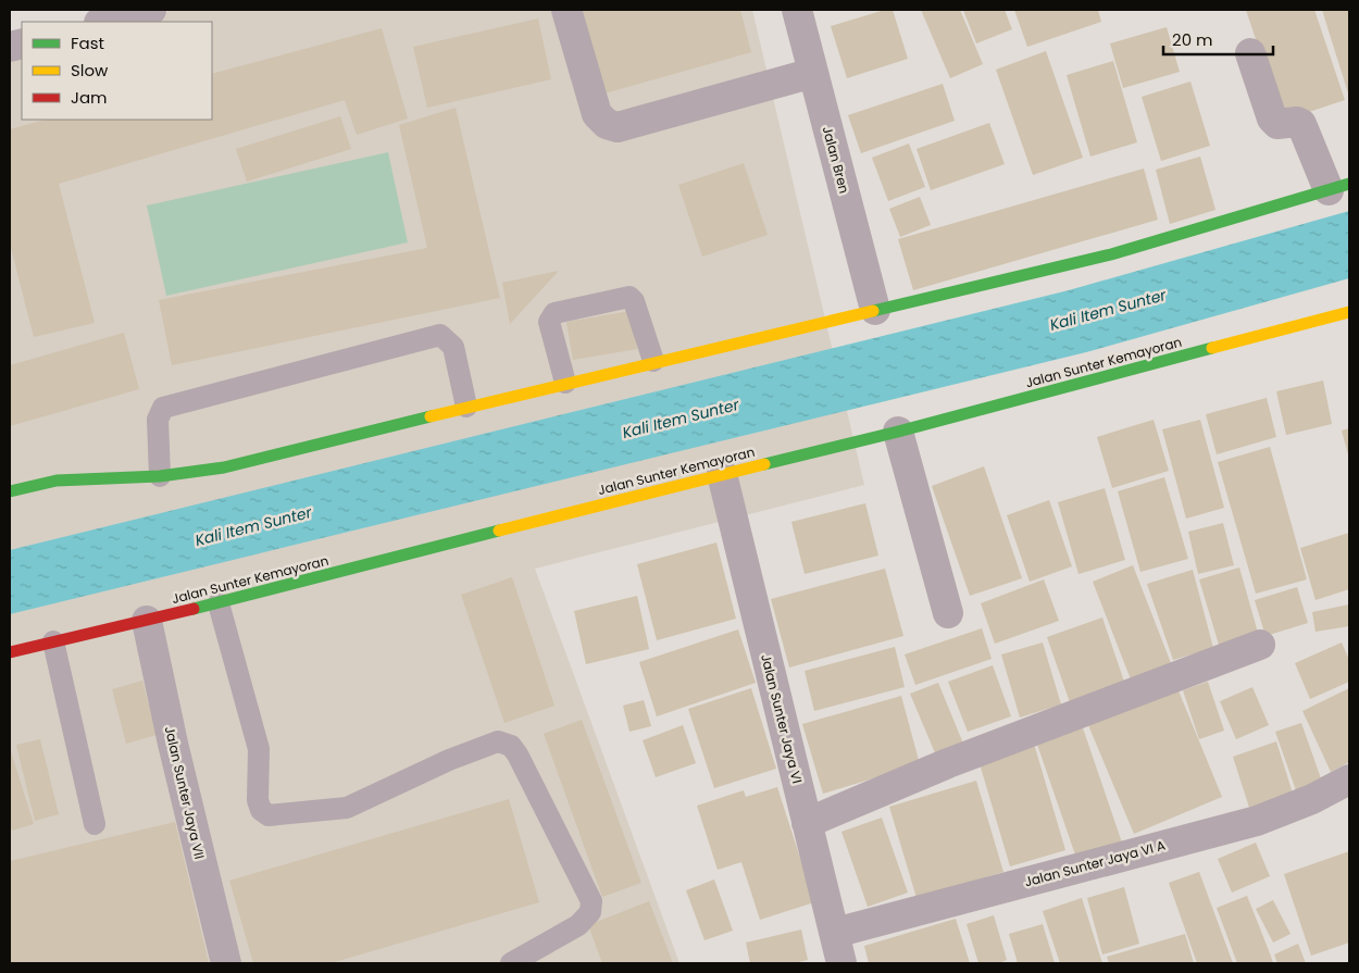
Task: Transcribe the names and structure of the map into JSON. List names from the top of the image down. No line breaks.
{"streets":{"main road":["Jalan Sunter Kemayoran"],"street":["Jalan Bren","Jalan Sunter Jaya VI","Jalan Sunter Jaya VII","Jalan Sunter Jaya VI A"]},"crossings":[["Jalan Sunter Kemayoran","Jalan Sunter Jaya VI"],["Jalan Sunter Kemayoran","Jalan Sunter Jaya VII"],["Jalan Sunter Jaya VI","Jalan Sunter Jaya VI A"]],"water":["Kali Item Sunter"],"legend":["Fast","Slow","Jam"],"scale_bar":"20 m"}
